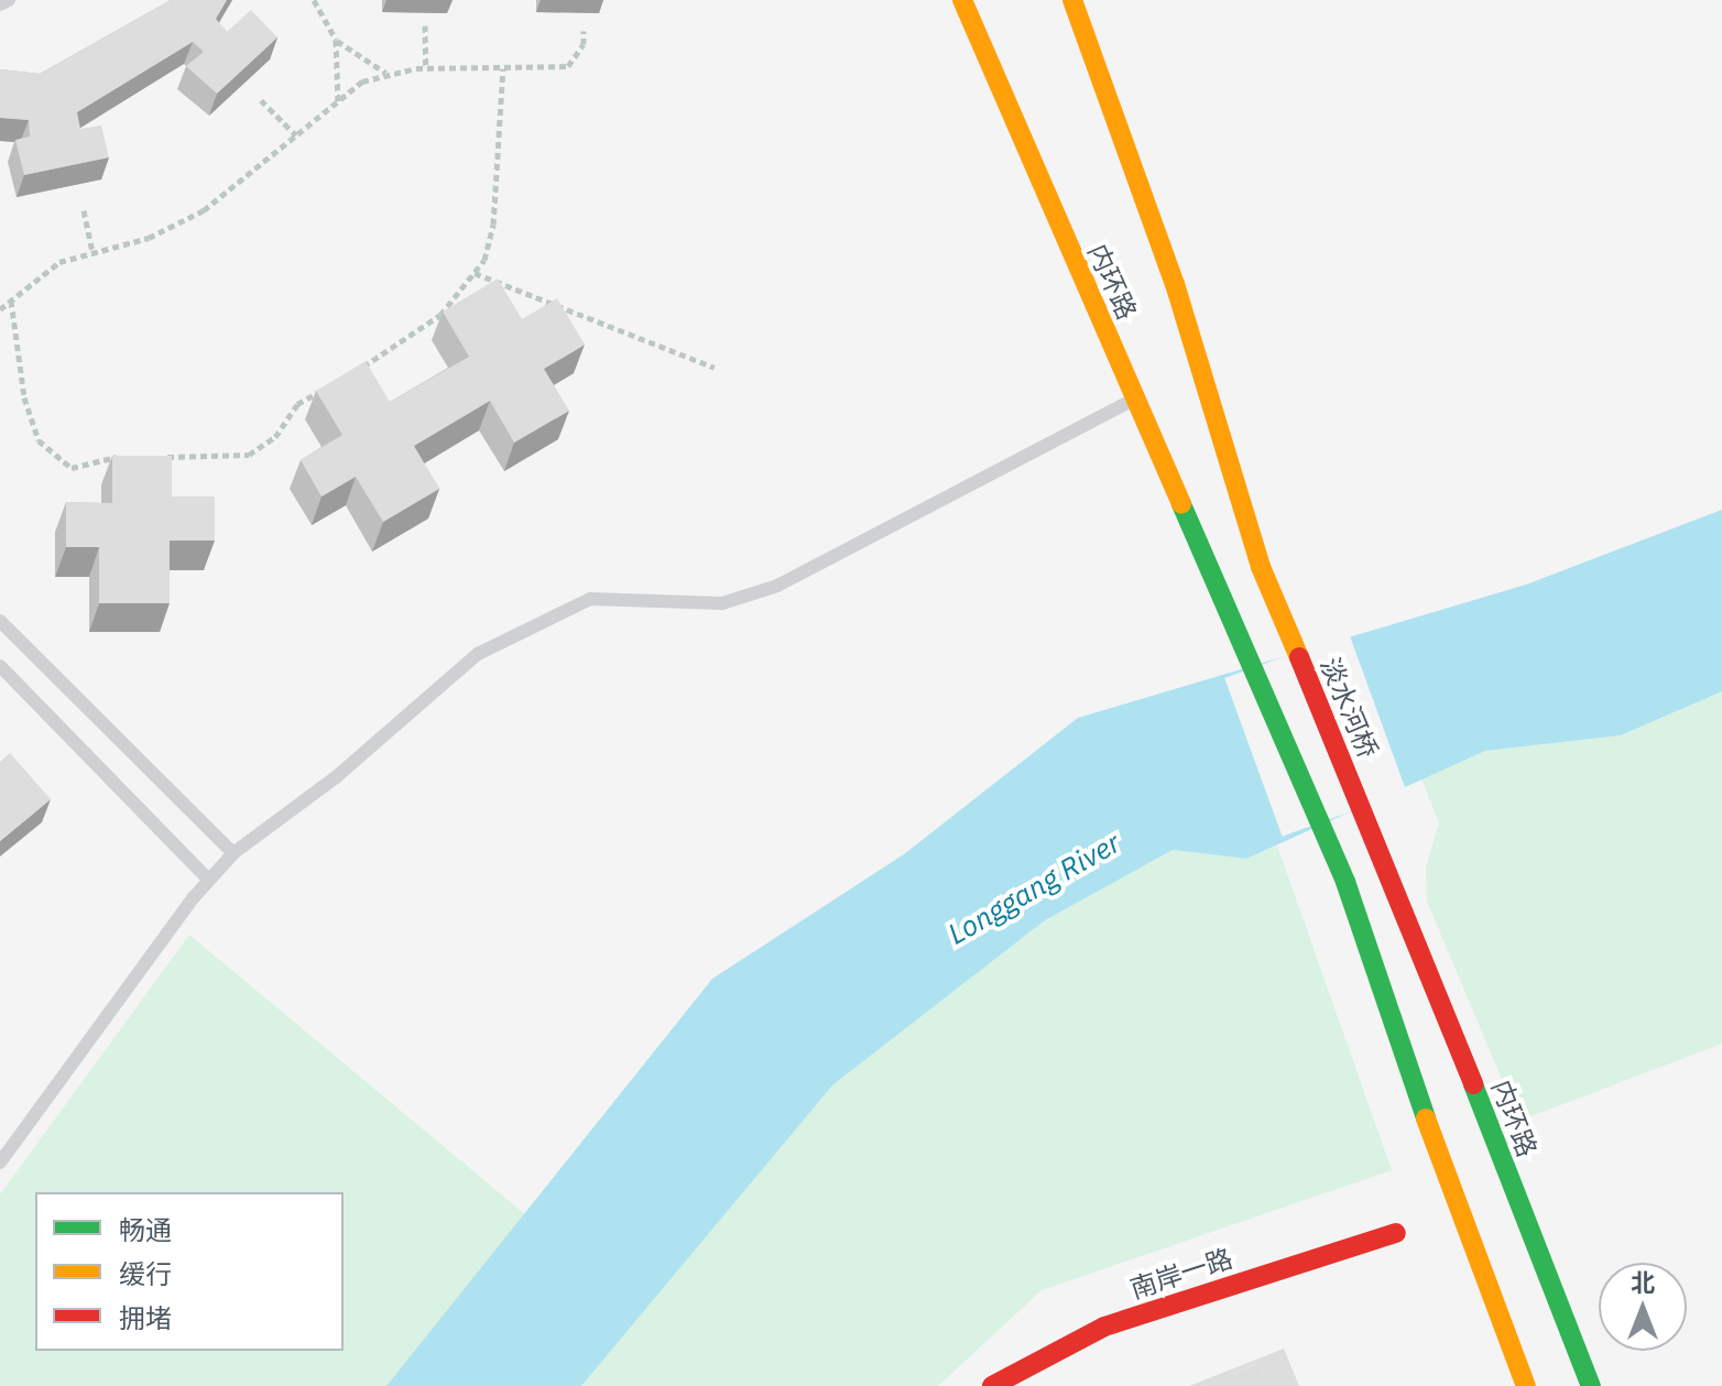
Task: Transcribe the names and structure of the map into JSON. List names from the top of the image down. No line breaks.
{"streets":{"main road":["内环路","淡水河桥","南岸一路"]},"crossings":[["内环路","淡水河桥"]],"water":["Longgang River"],"legend":["畅通","缓行","拥堵"],"north":"top"}
